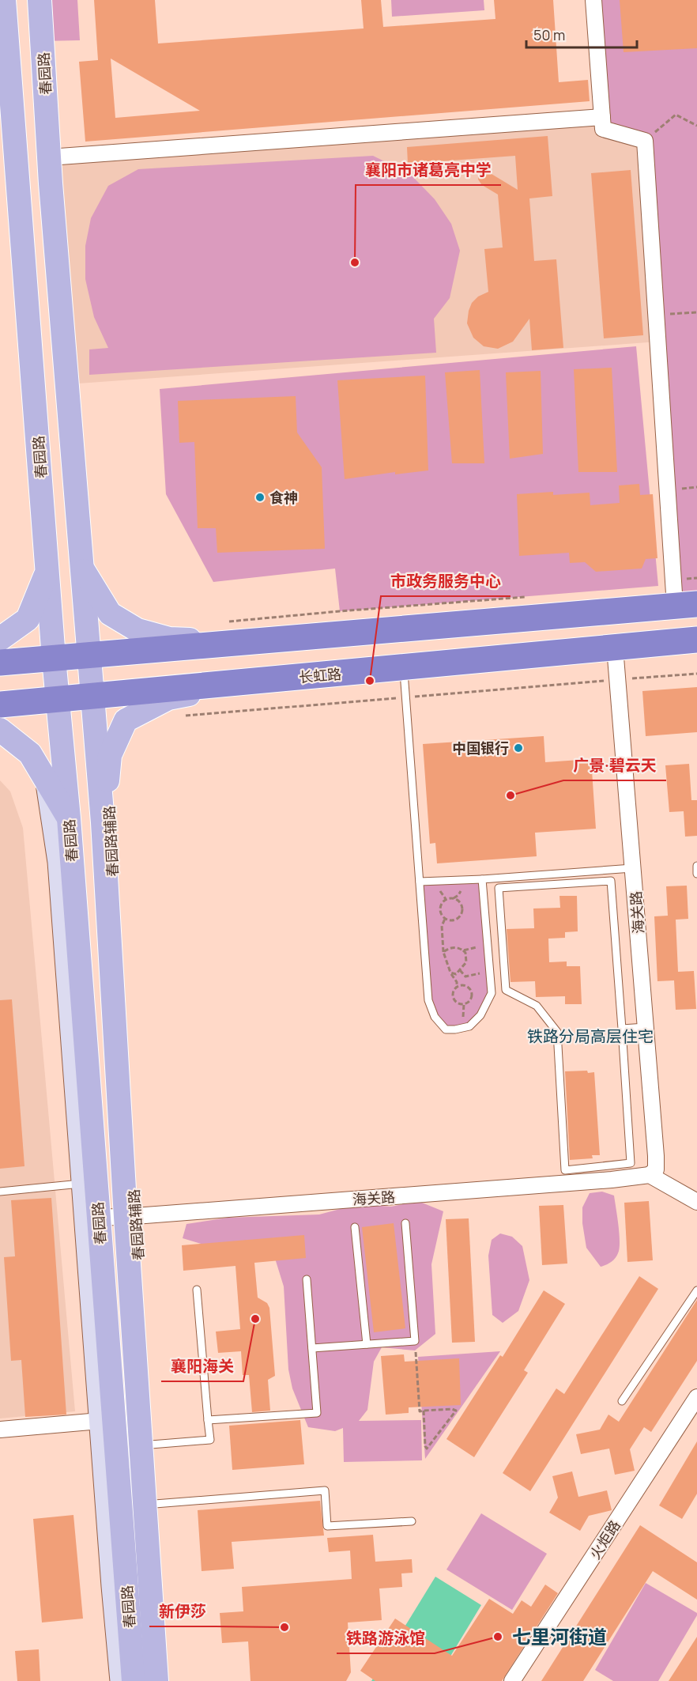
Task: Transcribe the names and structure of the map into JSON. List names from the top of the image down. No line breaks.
{"streets":{"highway":["长虹路"],"main road":["春园路"],"street":["春园路辅路","海关路","火炬路"]},"crossings":[["春园路","长虹路"],["春园路","春园路辅路"],["春园路","海关路"],["长虹路","海关路"],["春园路辅路","海关路"]],"districts":["铁路分局高层住宅","七里河街道"],"places":["襄阳市诸葛亮中学","食神","市政务服务中心","中国银行","广景·碧云天","襄阳海关","新伊莎","铁路游泳馆"],"scale_bar":"50 m"}
